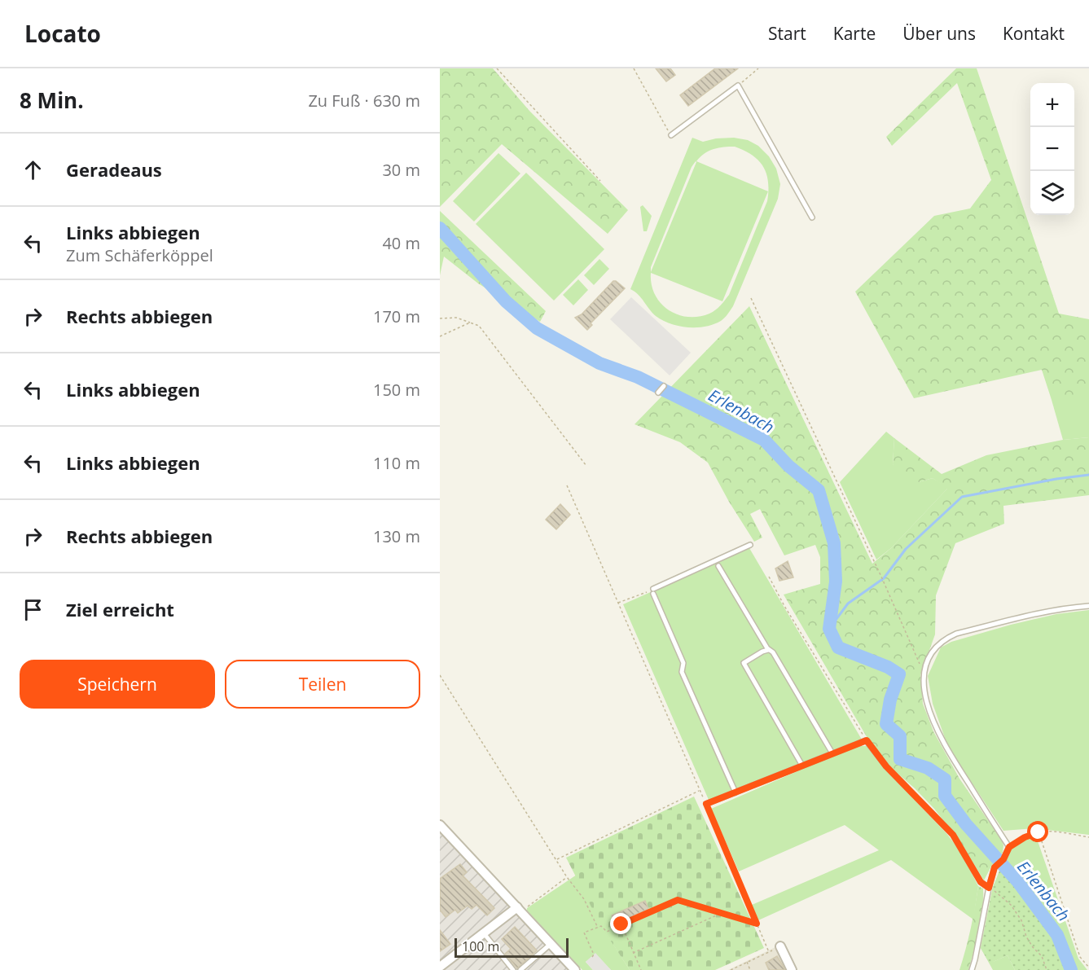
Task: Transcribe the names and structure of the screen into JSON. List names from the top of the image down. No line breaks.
{"water":["Erlenbach"],"scale_bar":"100 m","page":{"header":"Locato","nav":["Start","Karte","Über uns","Kontakt"],"heading":["8 Min.","Zu Fuß · 630 m"],"map_buttons":["+","−"],"list":[["Geradeaus","30 m"],["Links abbiegen","Zum Schäferköppel","40 m"],["Rechts abbiegen","170 m"],["Links abbiegen","150 m"],["Links abbiegen","110 m"],["Rechts abbiegen","130 m"],"Ziel erreicht"],"buttons":["Speichern","Teilen"],"scale":"100 m"}}
